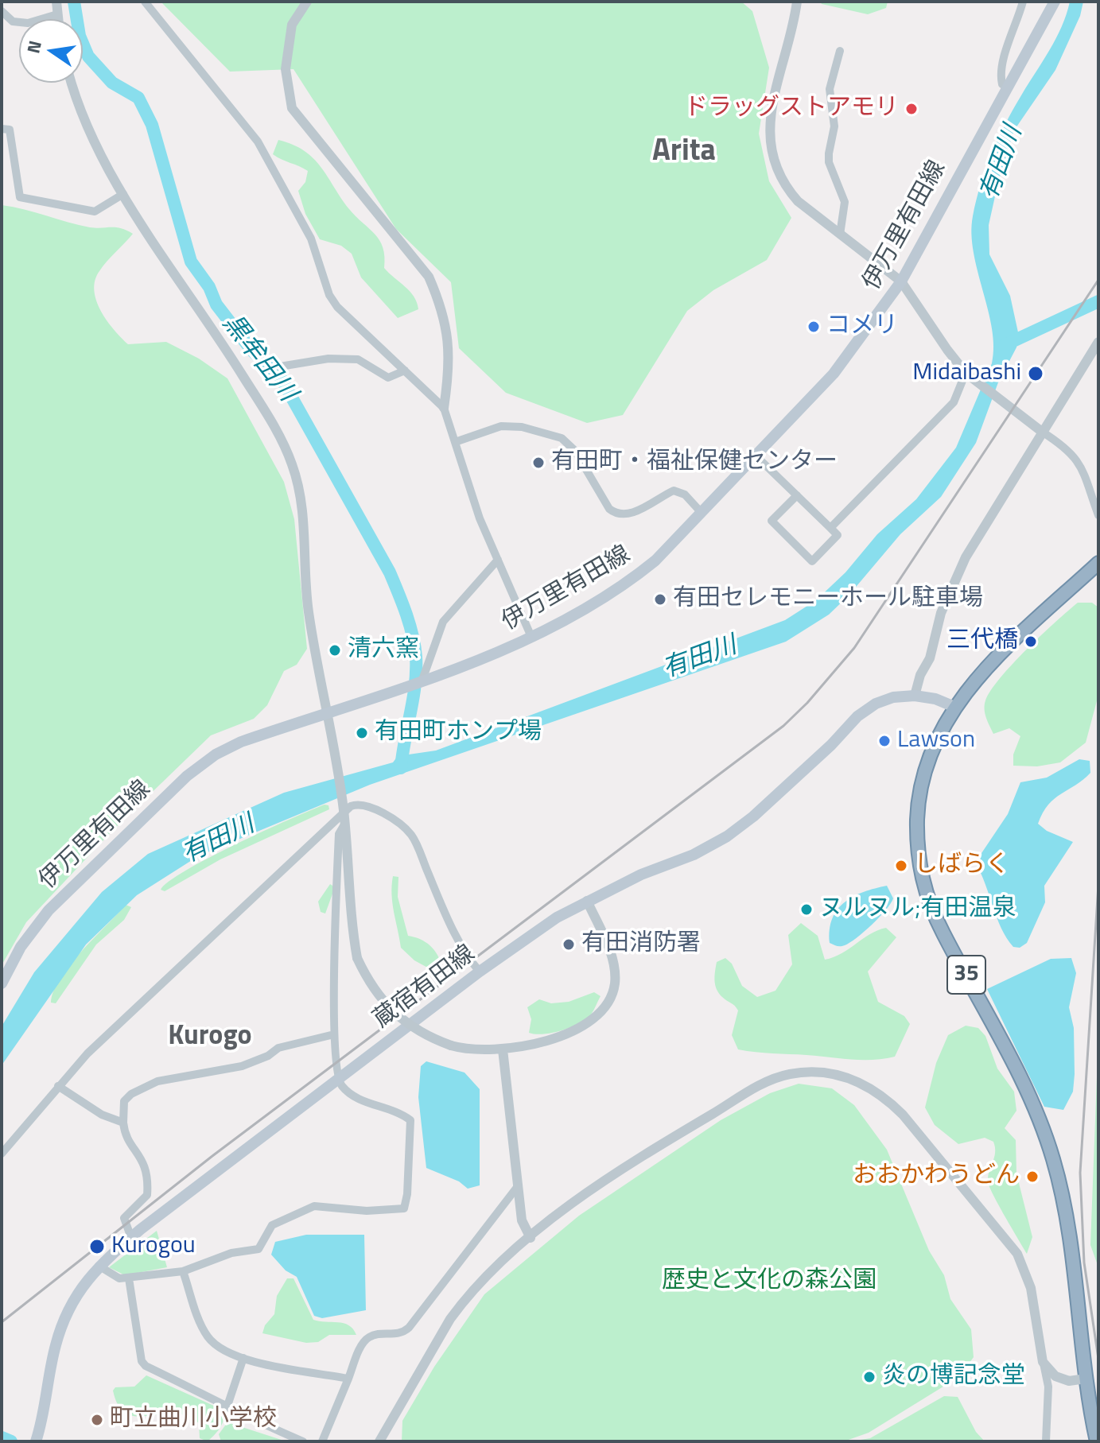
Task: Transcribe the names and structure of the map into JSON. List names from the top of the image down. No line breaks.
{"streets":{"highway":["35"],"main road":["伊万里有田線","蔵宿有田線"]},"crossings":[["35","蔵宿有田線"]],"districts":["Arita","Kurogo"],"water":["有田川","黒牟田川"],"parks":["歴史と文化の森公園"],"places":["ドラッグストアモリ","コメリ","Midaibashi","有田町・福祉保健センター","有田セレモニーホール駐車場","三代橋","清六窯","有田町ホンプ場","Lawson","しばらく","ヌルヌル;有田温泉","有田消防署","おおかわうどん","Kurogou","炎の博記念堂","町立曲川小学校"],"north":"left"}
